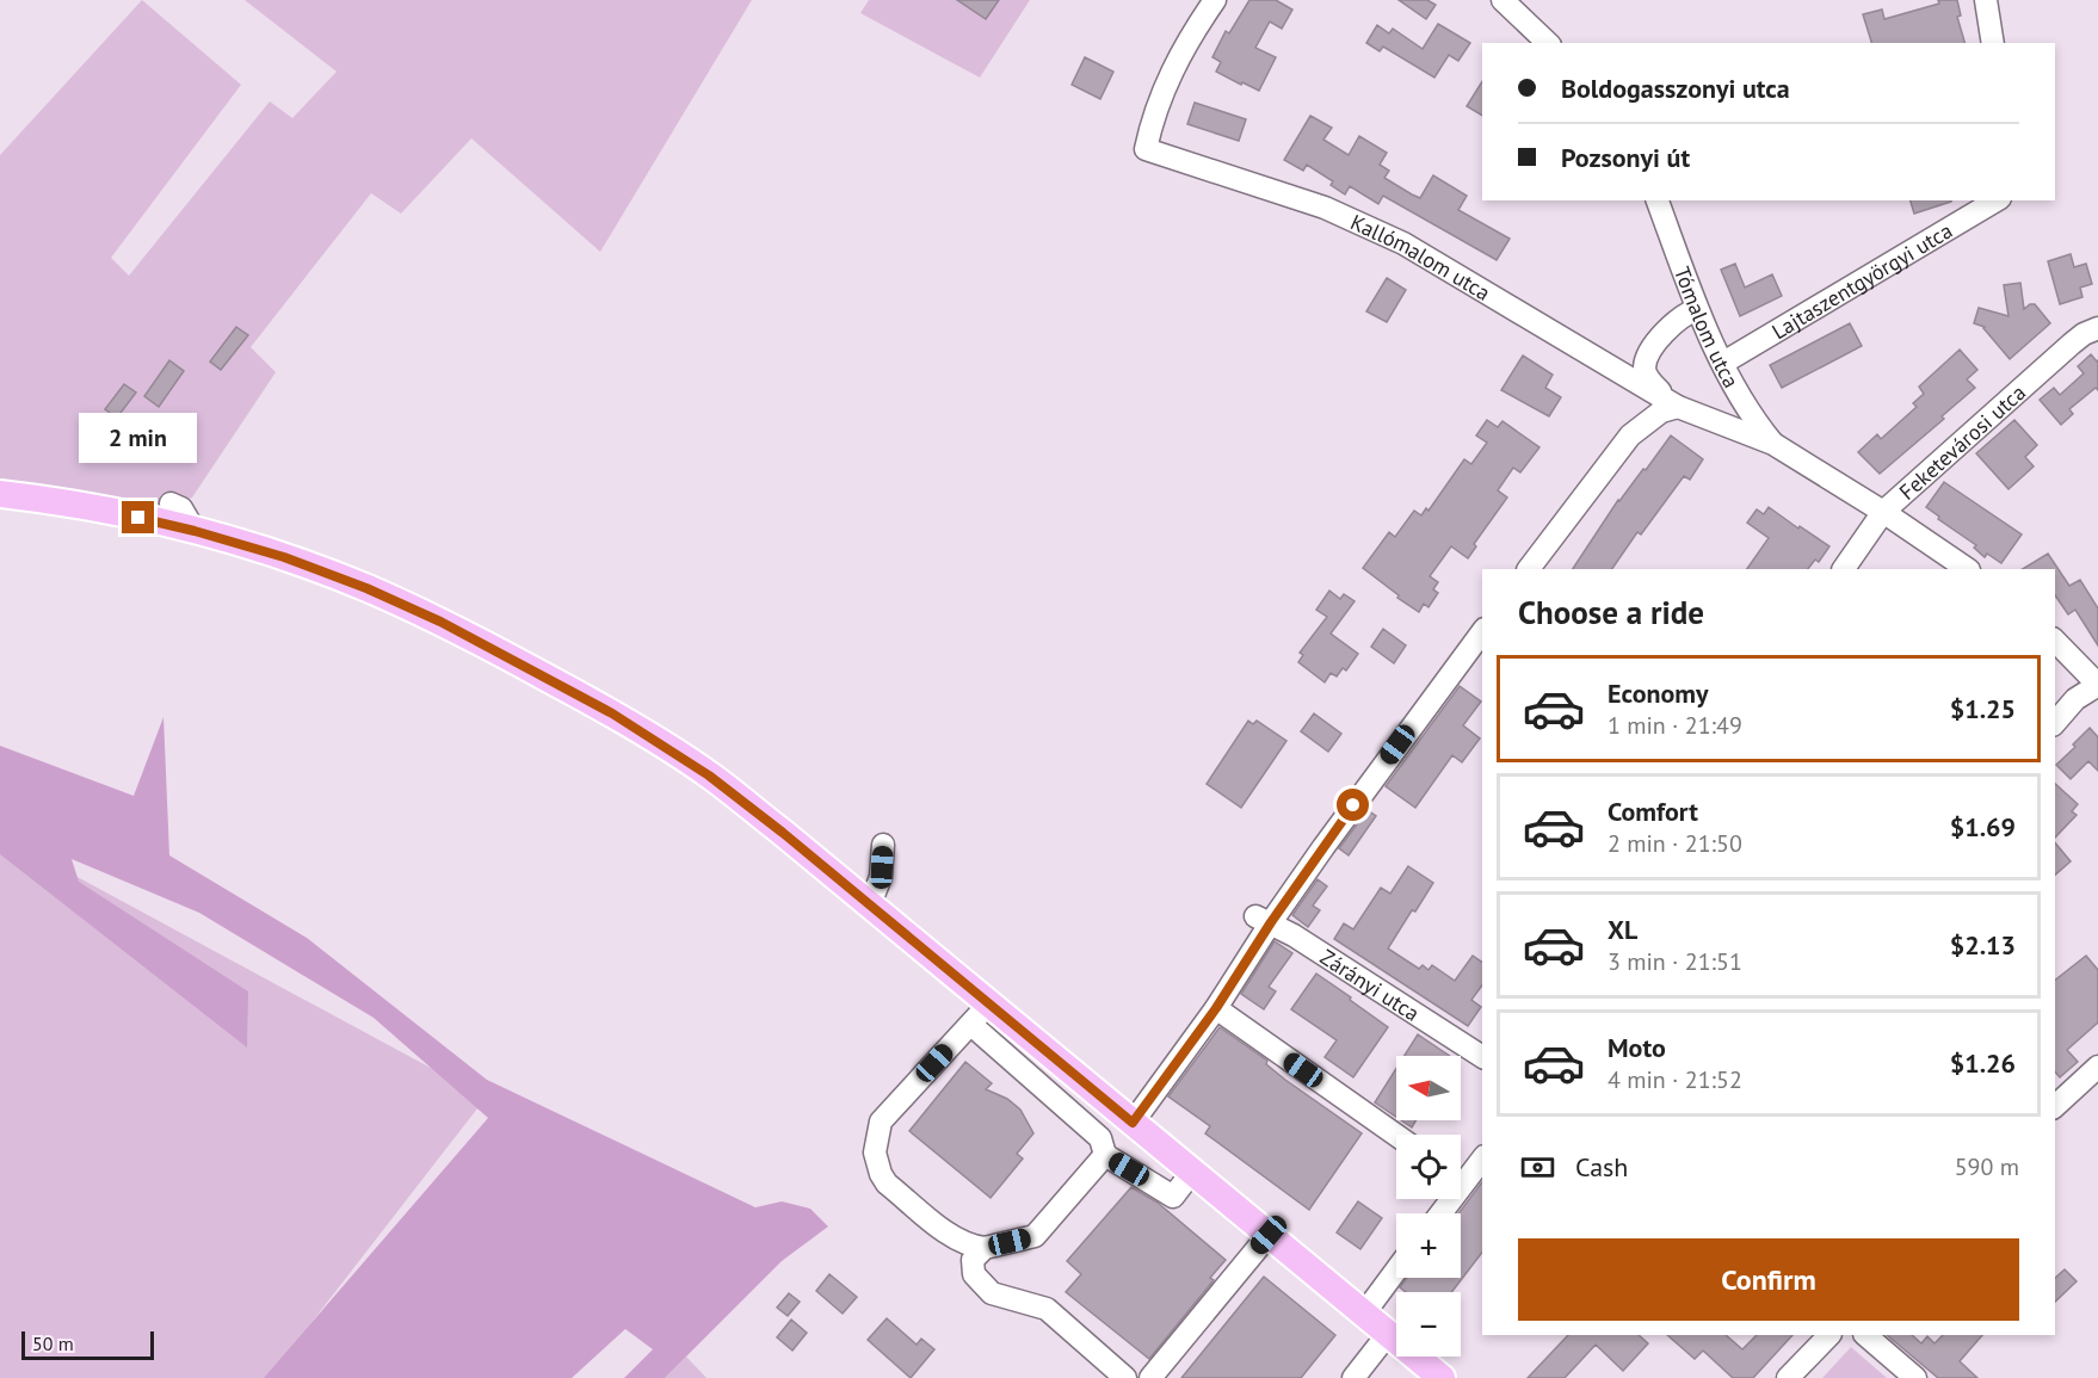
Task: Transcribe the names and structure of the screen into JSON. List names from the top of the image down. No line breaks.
{"streets":{"street":["Kallómalom utca","Lajtaszentgyörgyi utca","Tómalom utca","Feketevárosi utca","Zárányi utca"]},"crossings":[["Kallómalom utca","Tómalom utca"],["Lajtaszentgyörgyi utca","Tómalom utca"],["Tómalom utca","Feketevárosi utca"]],"scale_bar":"50 m","north":"left","page":{"banner":["Boldogasszonyi utca","Pozsonyi út"],"bubble":"2 min","heading":"Choose a ride","list":[{"name":"Economy","note":"1 min · 21:49","value":"$1.25"},{"name":"Comfort","note":"2 min · 21:50","value":"$1.69"},{"name":"XL","note":"3 min · 21:51","value":"$2.13"},{"name":"Moto","note":"4 min · 21:52","value":"$1.26"}],"map_buttons":["+","−"],"pay":["Cash","590 m"],"buttons":"Confirm","scale":"50 m"}}
